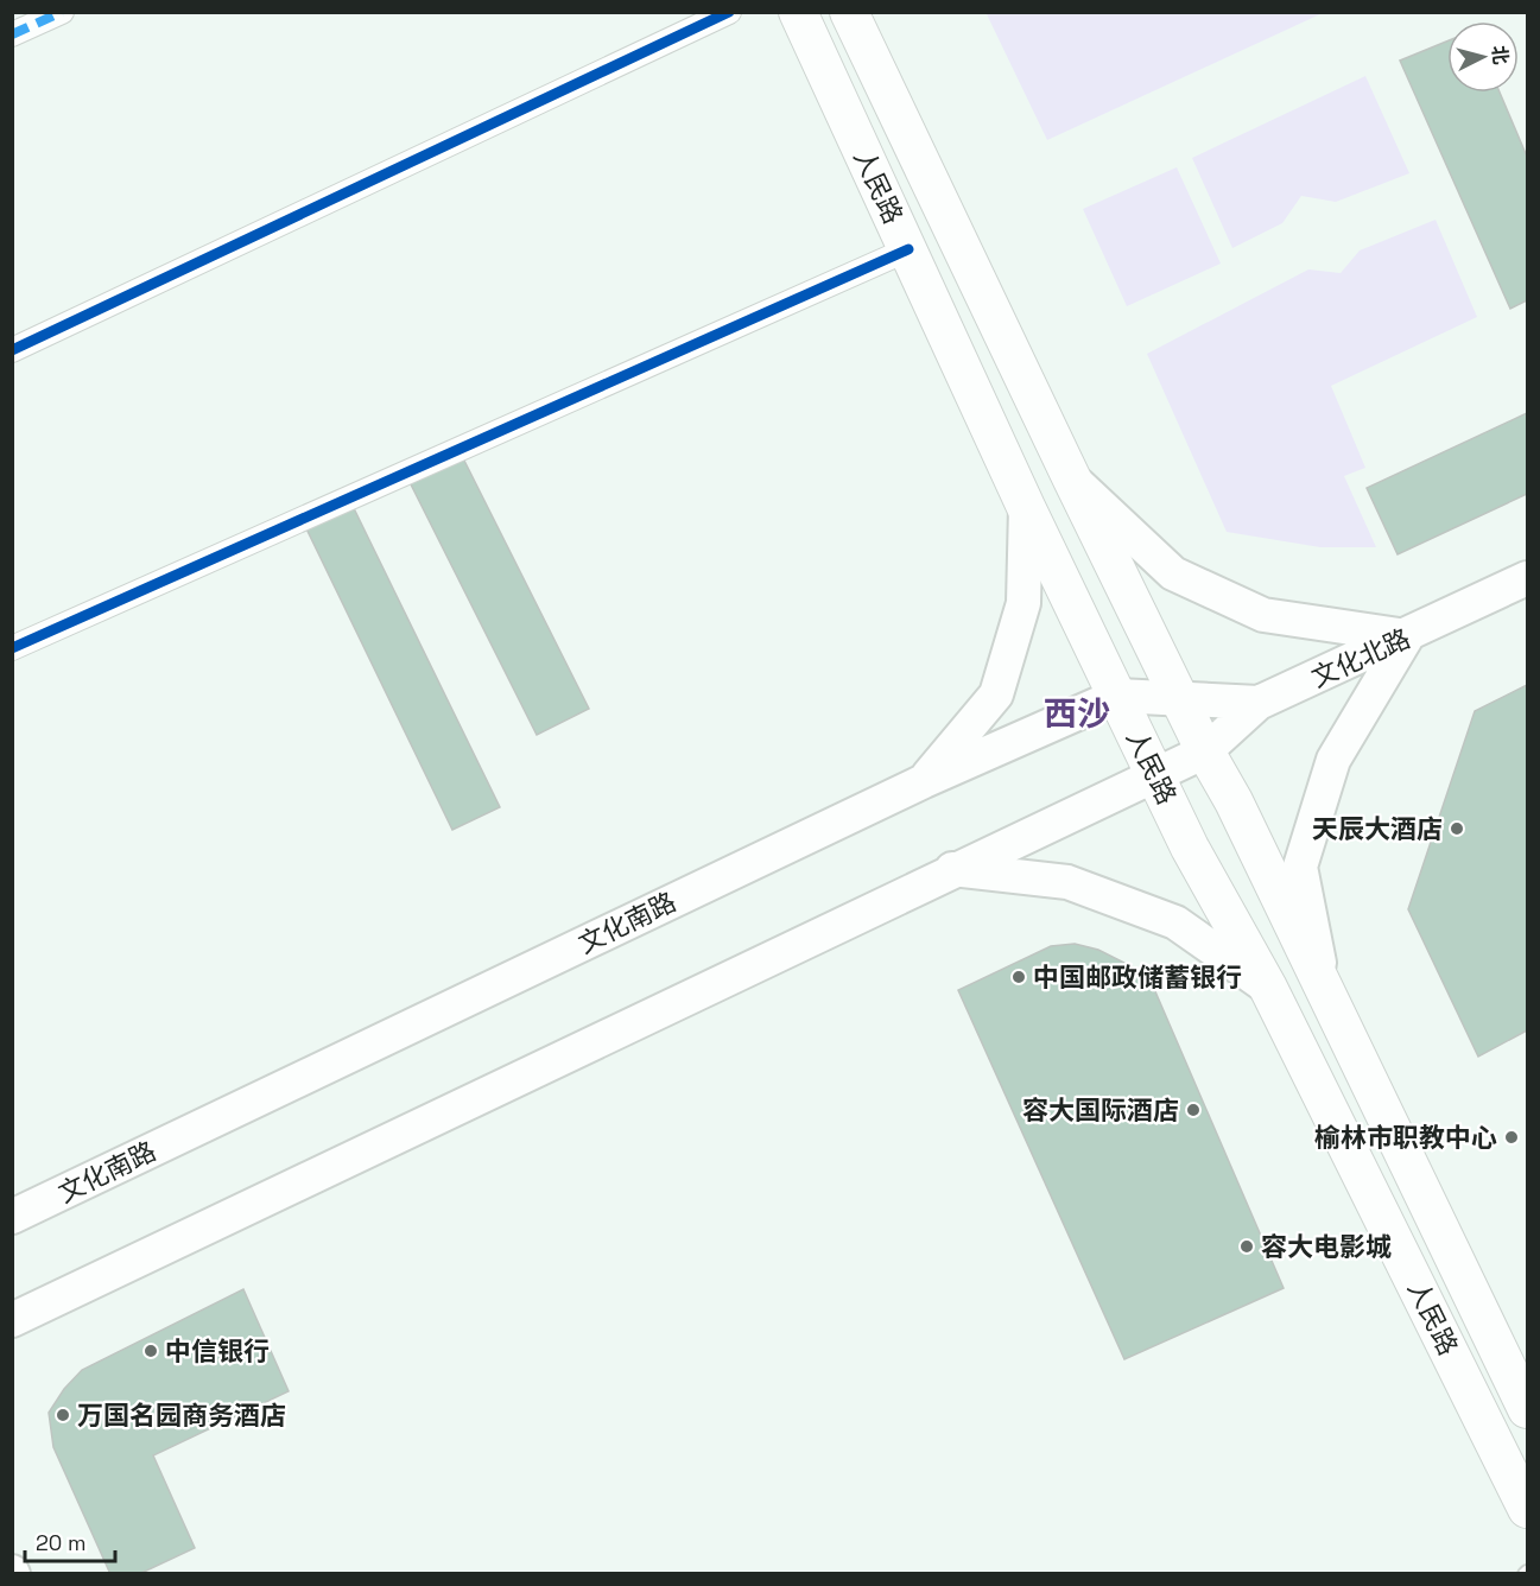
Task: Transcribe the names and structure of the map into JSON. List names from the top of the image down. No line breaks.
{"streets":{"main road":["人民路","文化北路","文化南路"]},"crossings":[["人民路","文化北路"],["人民路","文化南路"],["文化北路","文化南路"]],"districts":["西沙"],"places":["天辰大酒店","中国邮政储蓄银行","容大国际酒店","榆林市职教中心","容大电影城","中信银行","万国名园商务酒店"],"scale_bar":"20 m","north":"right"}
